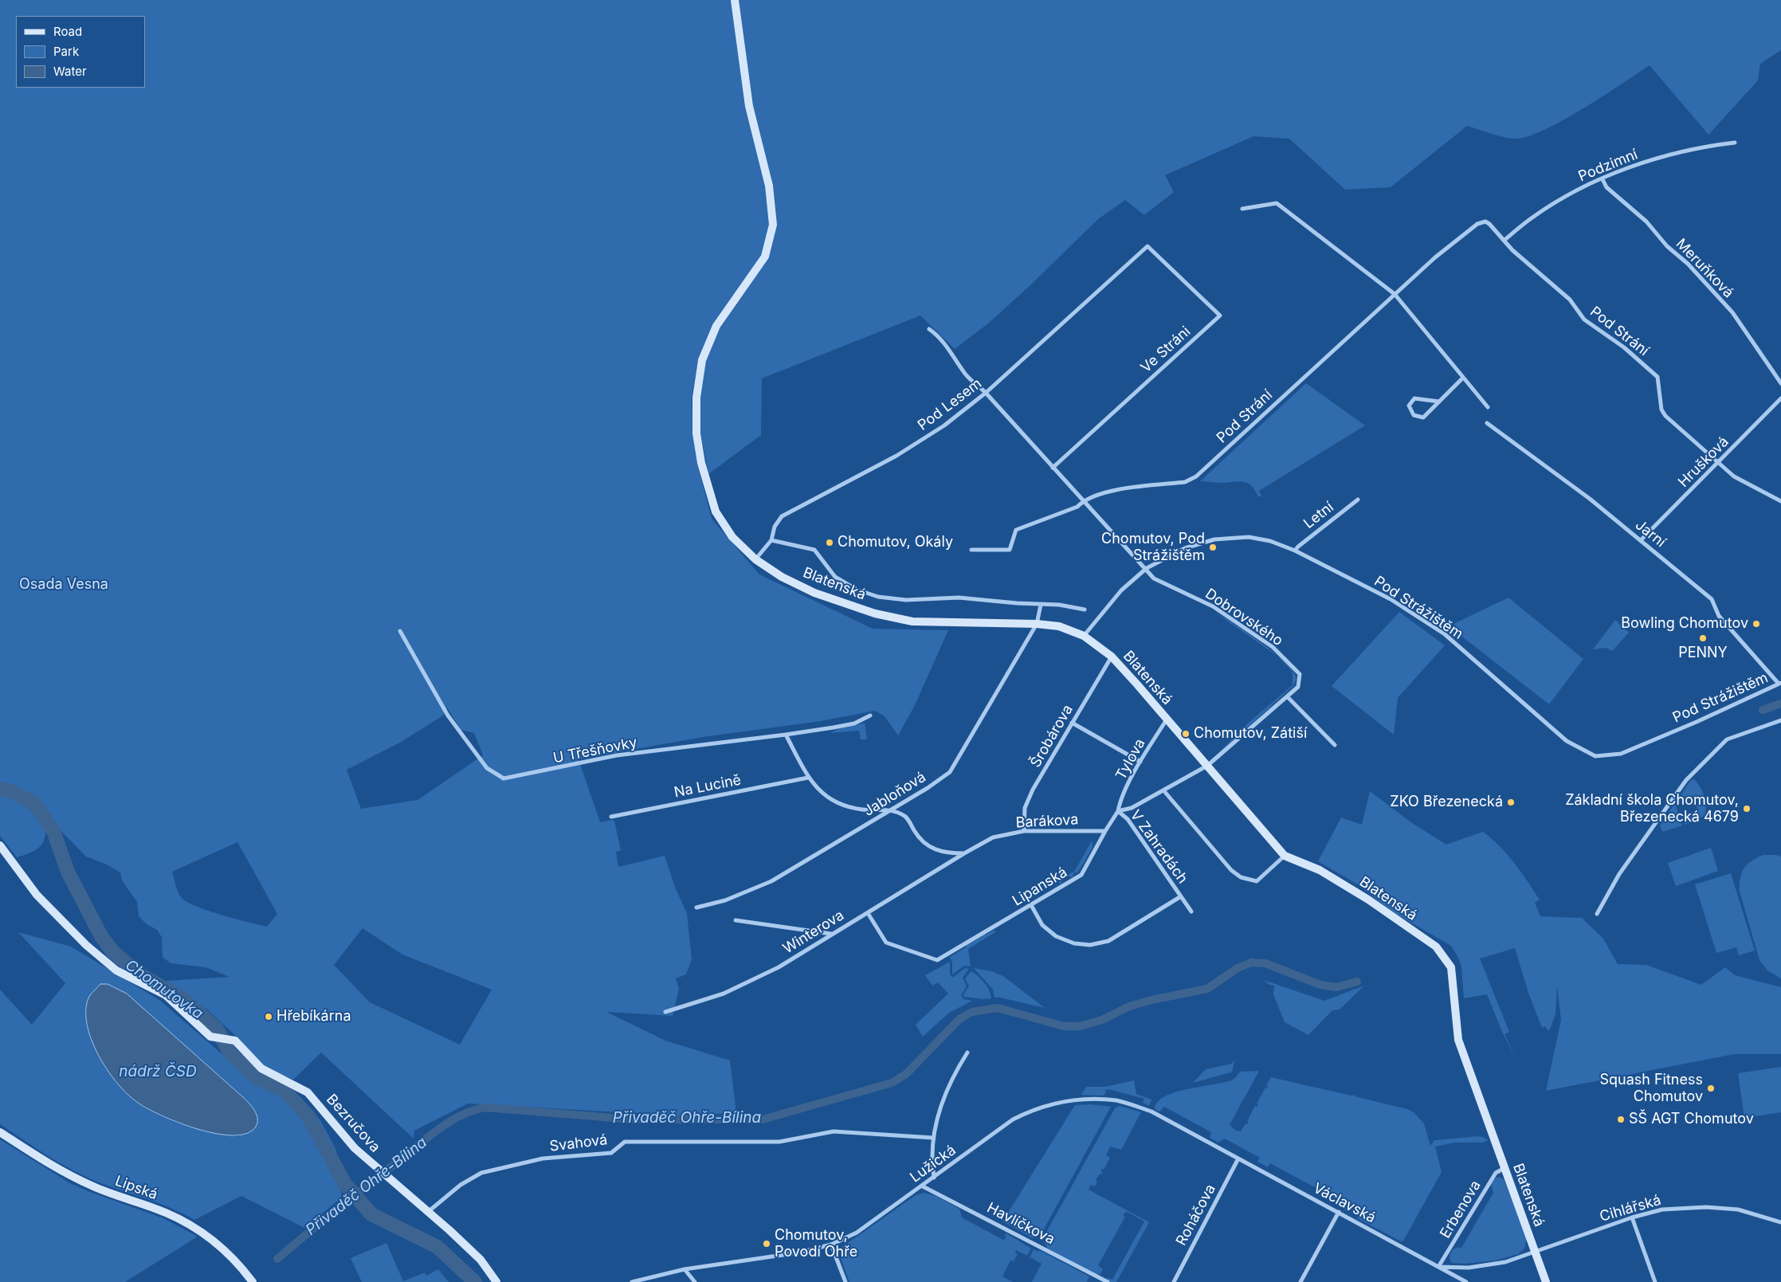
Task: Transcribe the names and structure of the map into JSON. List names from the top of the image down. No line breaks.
{"streets":{"street":["Podzimní","Meruňková","Pod Strání","Ve Stráni","Pod Lesem","Hrušková","Letní","Jarní","Blatenská","Pod Strážištěm","Dobrovského","Šrobárova","U Třešňovky","Tylova","Na Lucině","Jabloňová","Barákova","V Zahradách","Lipanská","Winterova","Bezručova","Svahová","Lužická","Lipská","Václavská","Cihlářská","Erbenova","Roháčova","Havlíčkova"]},"crossings":[["Podzimní","Meruňková"],["Podzimní","Pod Strání"],["Pod Strání","Hrušková"],["Pod Strání","Dobrovského"],["Ve Stráni","Pod Lesem"],["Ve Stráni","Dobrovského"],["Pod Lesem","Blatenská"],["Pod Lesem","Dobrovského"],["Hrušková","Jarní"],["Letní","Pod Strážištěm"],["Jarní","Pod Strážištěm"],["Blatenská","Pod Strážištěm"],["Blatenská","Dobrovského"],["Blatenská","Šrobárova"],["Blatenská","Tylova"],["Blatenská","Jabloňová"],["Blatenská","Václavská"],["Blatenská","Cihlářská"],["Blatenská","Erbenova"],["Pod Strážištěm","Dobrovského"],["Šrobárova","Barákova"],["Tylova","V Zahradách"],["Tylova","Lipanská"],["Jabloňová","Barákova"],["Barákova","Lipanská"],["Barákova","Winterova"],["V Zahradách","Lipanská"],["Lipanská","Winterova"],["Bezručova","Svahová"],["Lužická","Václavská"],["Lužická","Roháčova"],["Lužická","Havlíčkova"],["Václavská","Cihlářská"],["Václavská","Erbenova"],["Václavská","Roháčova"]],"water":["Chomutovka","nádrž ČSD","Přivaděč Ohře-Bílina"],"parks":["Osada Vesna"],"places":["Chomutov, Okály","Chomutov, Pod Strážištěm","Bowling Chomutov","PENNY","Chomutov, Zátiší","ZKO Březenecká","Základní škola Chomutov, Březenecká 4679","Hřebíkárna","Squash Fitness Chomutov","SŠ AGT Chomutov","Chomutov, Povodí Ohře"],"legend":["Road","Park","Water"]}
